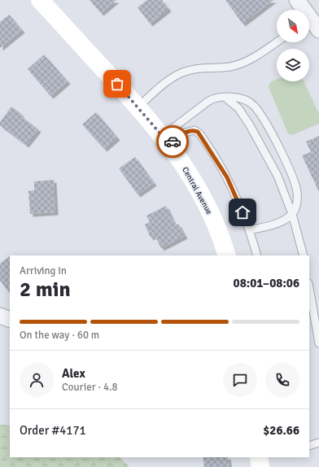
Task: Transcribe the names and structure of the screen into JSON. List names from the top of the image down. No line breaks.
{"streets":{"main road":["Central Avenue"]},"north":"bottom right","page":{"heading":["2 min","Arriving in","08:01–08:06"],"panel":["Alex","Courier · 4.8","Order #4171","$26.66"],"bar":"On the way · 60 m"}}
